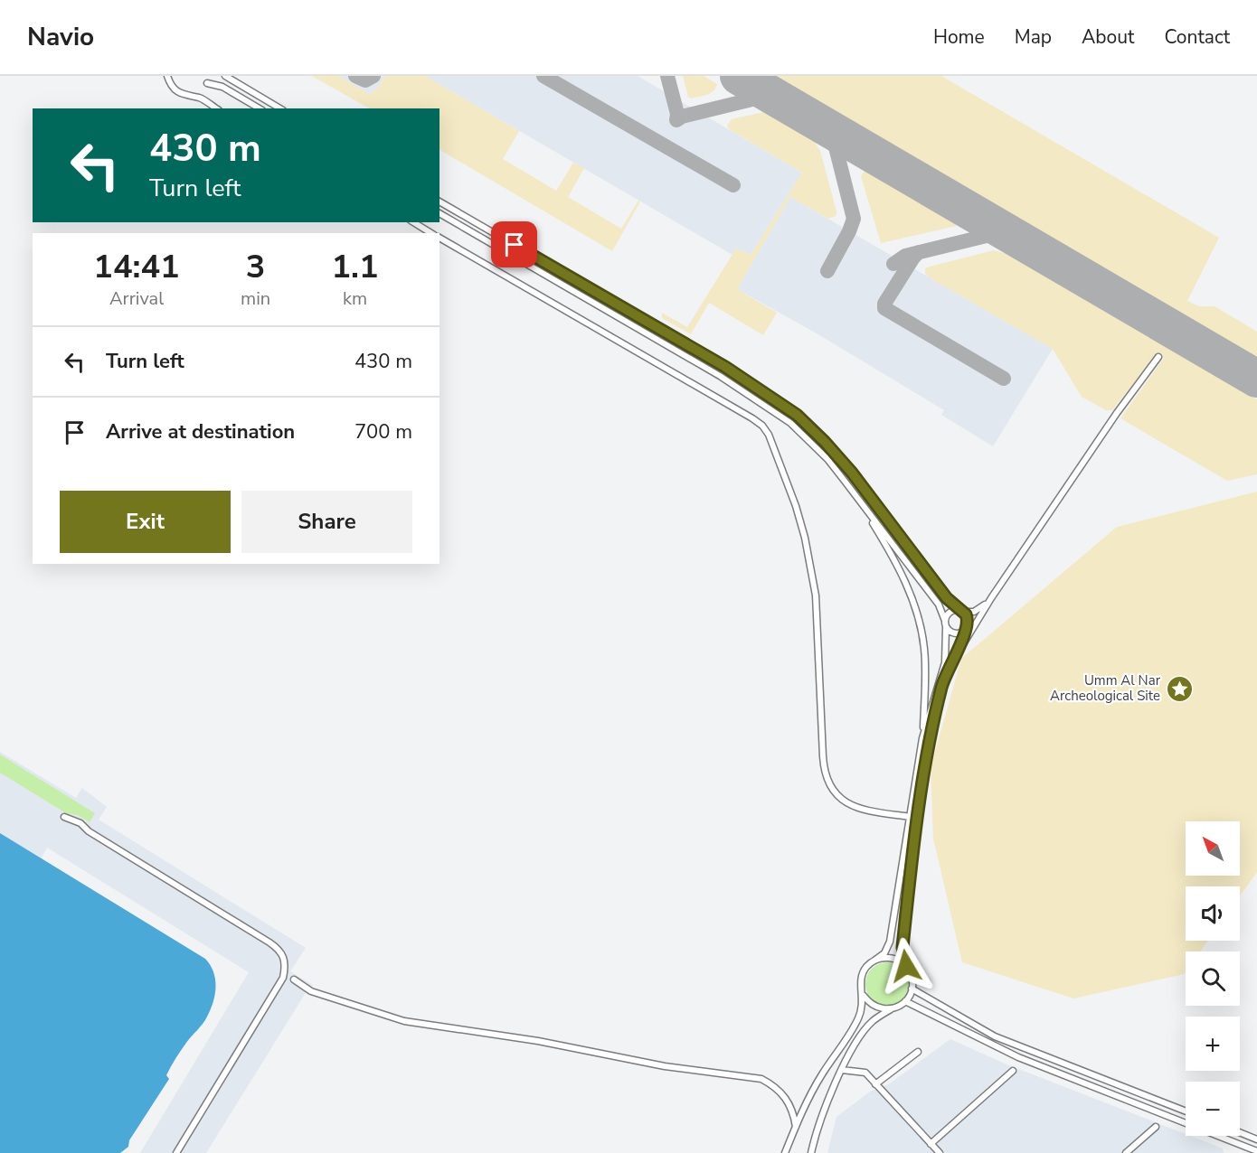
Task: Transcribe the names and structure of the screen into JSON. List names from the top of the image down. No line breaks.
{"places":{"place":["Umm Al Nar Archeological Site"]},"north":"top left","page":{"header":"Navio","nav":["Home","Map","About","Contact"],"turn":["430 m","Turn left"],"eta":["14:41","Arrival","3","min","1.1","km"],"list":[{"name":"Turn left","value":"430 m"},{"name":"Arrive at destination","value":"700 m"}],"buttons":["Exit","Share"],"map_buttons":["+","−"]}}
